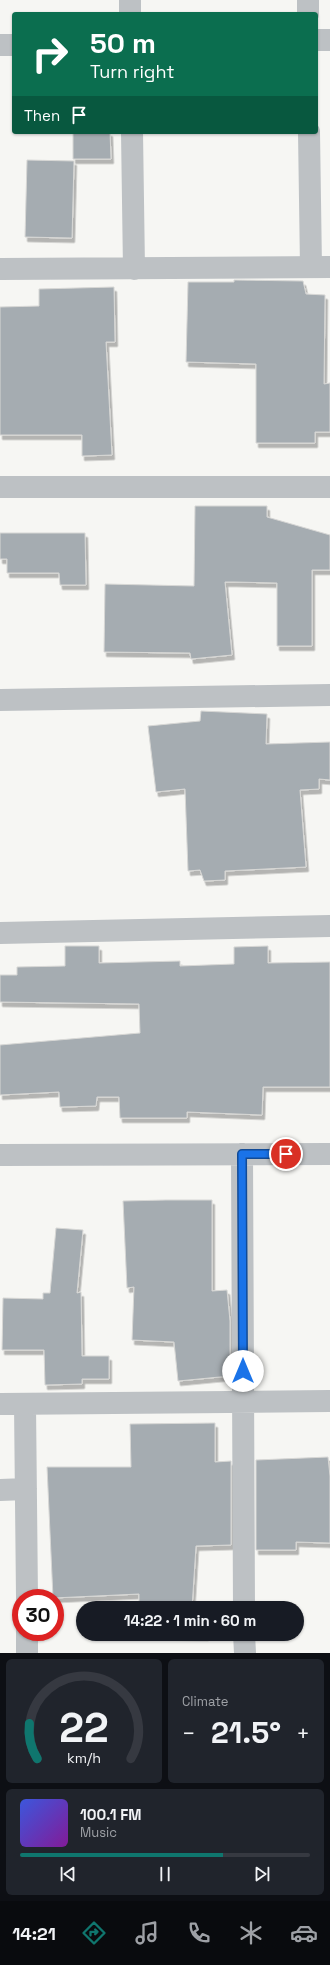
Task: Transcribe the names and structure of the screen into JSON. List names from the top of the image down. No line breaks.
{"page":{"turn":["50 m","Turn right"],"then":"Then","limit":"30","trip":"14:22 · 1 min · 60 m","tile":"Climate","heat":["−","21.5°","+"],"song":["100.1 FM","Music"],"tabs":"14:21","gauge":["22","km/h"]}}
